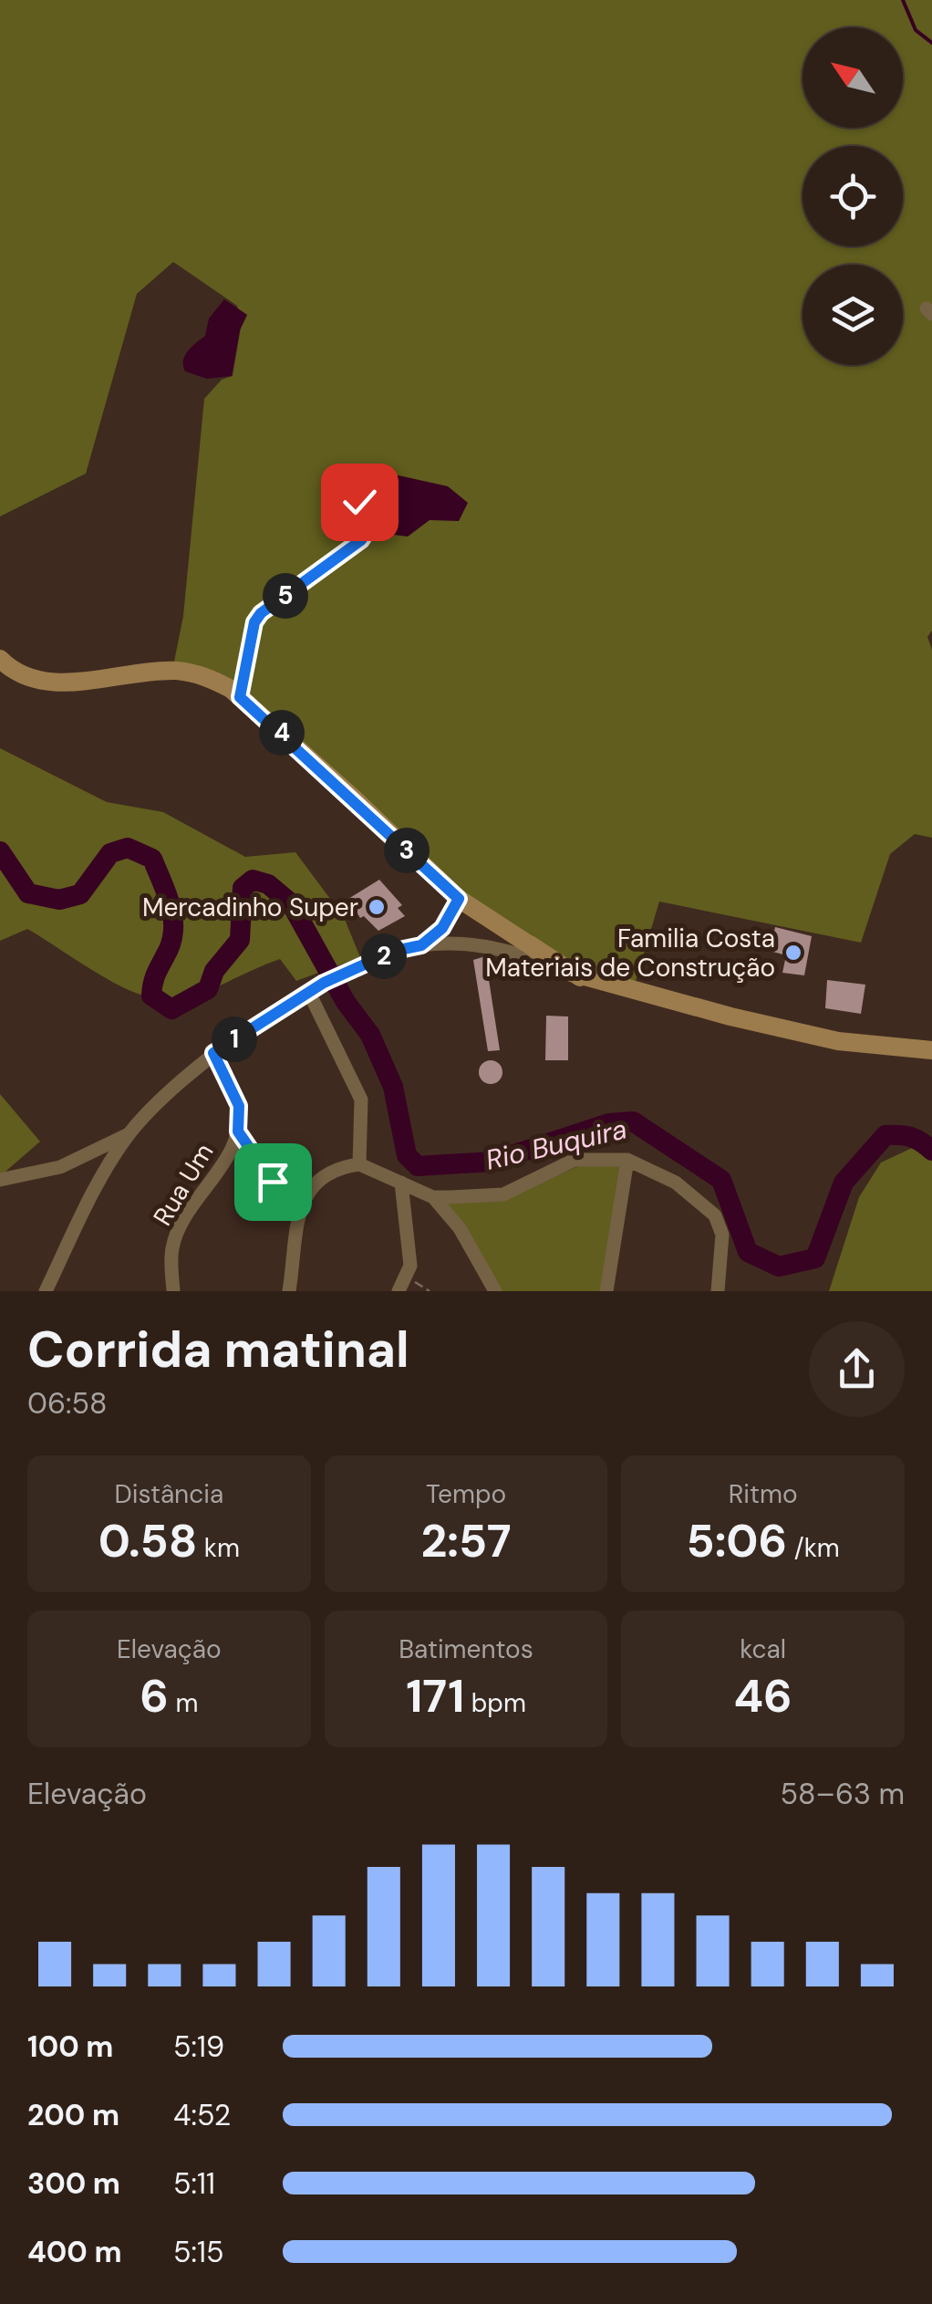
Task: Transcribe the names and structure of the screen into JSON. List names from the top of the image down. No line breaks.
{"streets":{"street":["Rua Um"]},"water":["Rio Buquira"],"places":["Mercadinho Super","Familia Costa Materiais de Construção"],"north":"top left","page":{"pins":["5","4","3","2","1"],"heading":["Corrida matinal","06:58"],"stats":[["Distância","0.58 km"],["Tempo","2:57"],["Ritmo","5:06 /km"],["Elevação","6 m"],["Batimentos","171 bpm"],["kcal","46"]],"chart":["Elevação","58–63 m"],"list":[{"name":"100 m","note":"5:19"},{"name":"200 m","note":"4:52"},{"name":"300 m","note":"5:11"},{"name":"400 m","note":"5:15"}]}}
